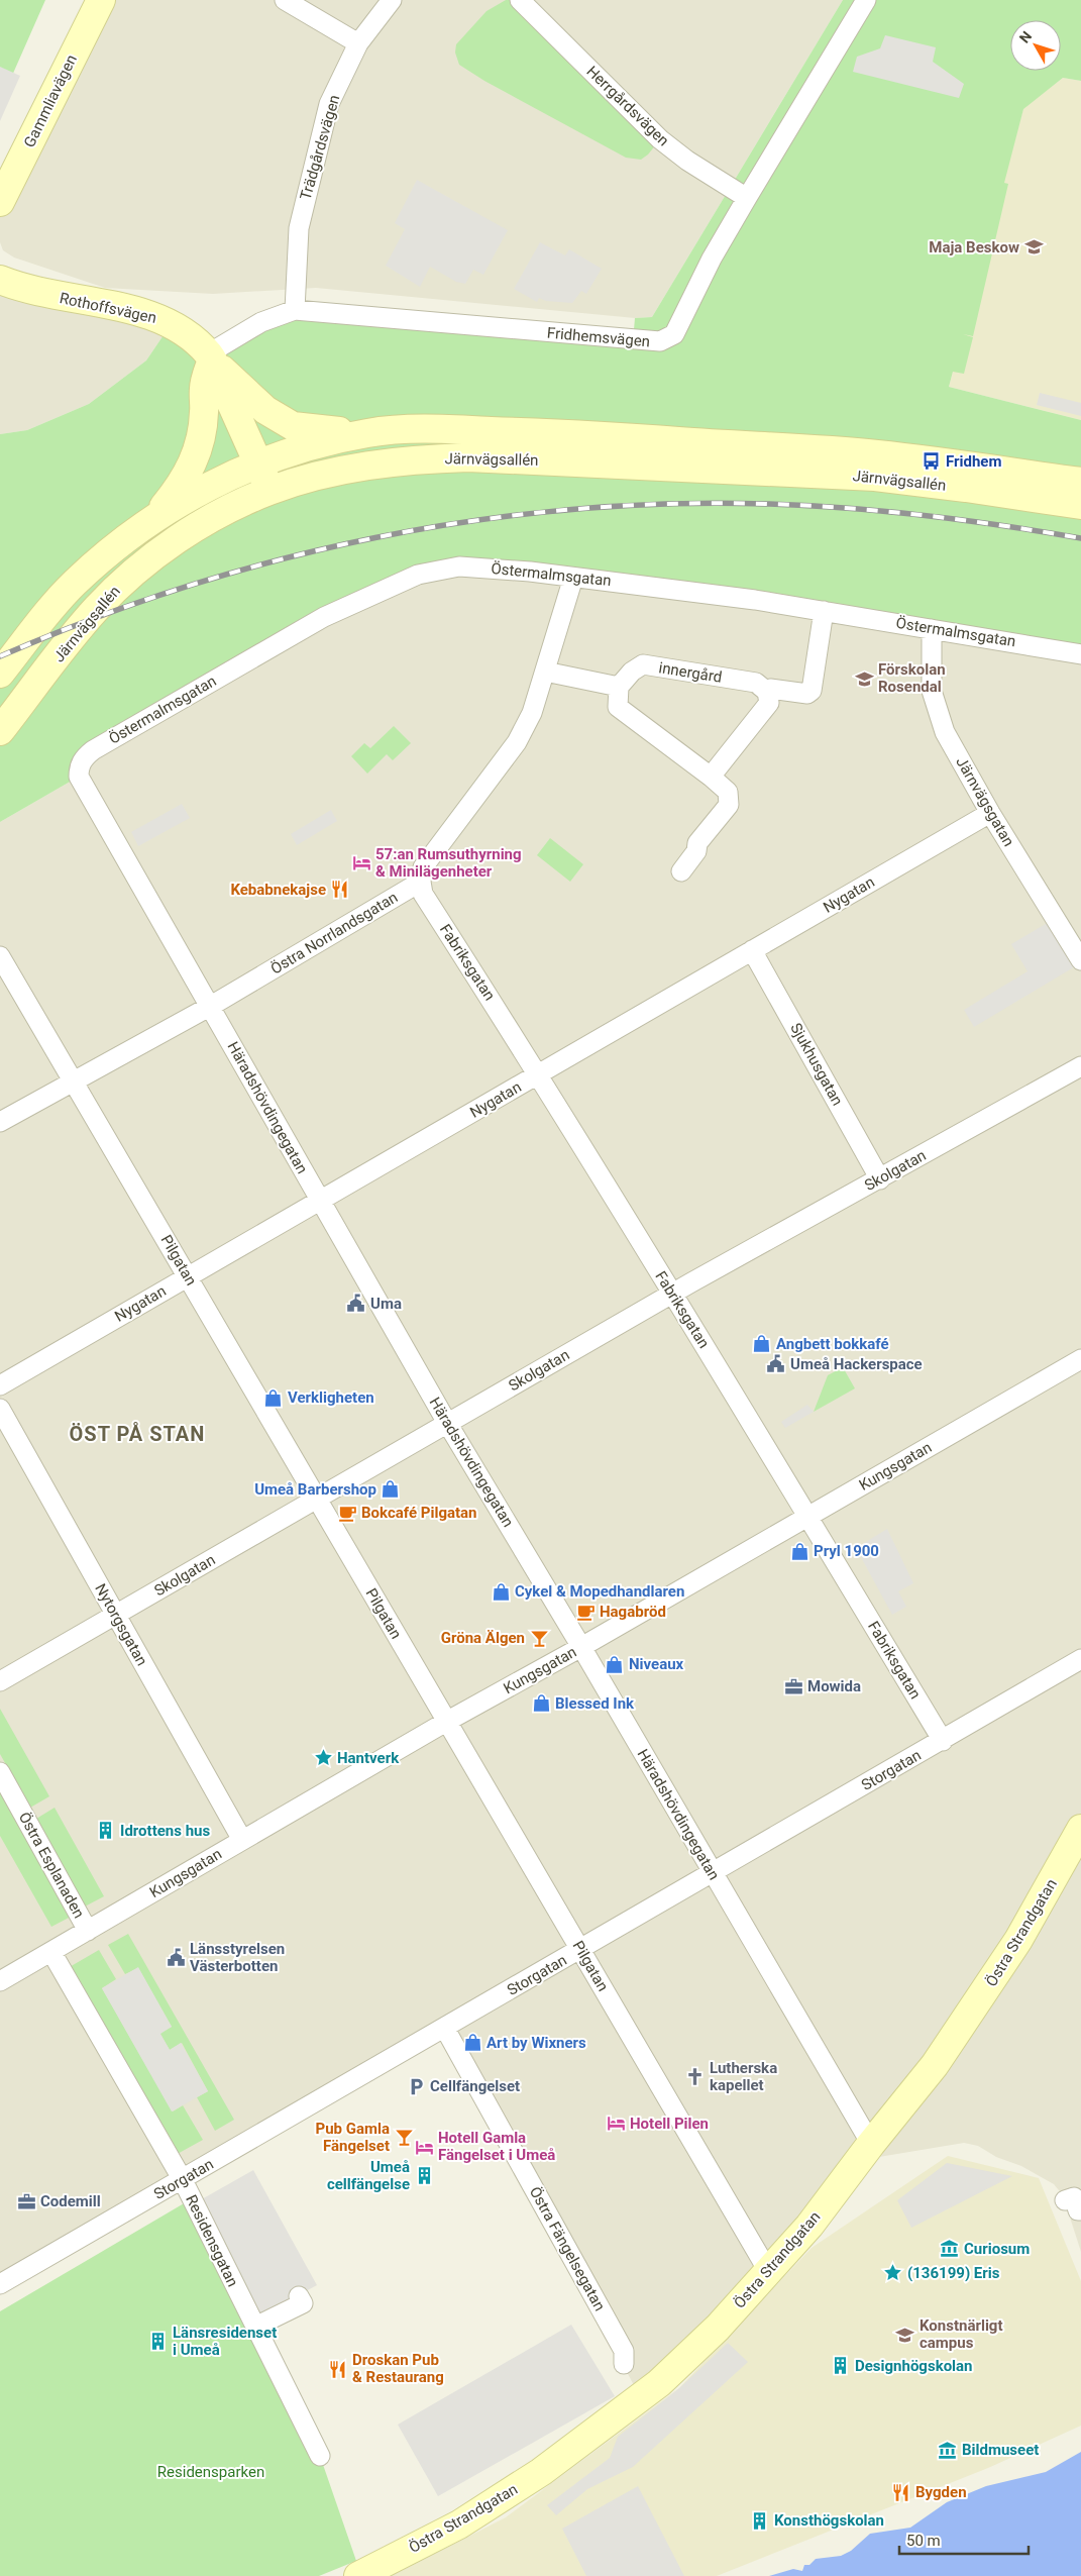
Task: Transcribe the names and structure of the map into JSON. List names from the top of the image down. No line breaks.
{"streets":{"main road":["Gammliavägen","Rothoffsvägen","Järnvägsallén","Östra Strandgatan"],"street":["Herrgårdsvägen","Trädgårdsvägen","Fridhemsvägen","Östermalmsgatan","innergård","Järnvägsgatan","Nygatan","Östra Norrlandsgatan","Fabriksgatan","Sjukhusgatan","Häradshövdingegatan","Skolgatan","Pilgatan","Kungsgatan","Nytorgsgatan","Storgatan","Östra Esplanaden","Residensgatan","Östra Fängelsegatan"]},"crossings":[["Herrgårdsvägen","Fridhemsvägen"],["Trädgårdsvägen","Fridhemsvägen"],["Rothoffsvägen","Fridhemsvägen"],["Rothoffsvägen","Järnvägsallén"],["Östermalmsgatan","Järnvägsgatan"],["Östermalmsgatan","Häradshövdingegatan"],["Järnvägsgatan","Nygatan"],["Nygatan","Fabriksgatan"],["Nygatan","Sjukhusgatan"],["Nygatan","Häradshövdingegatan"],["Nygatan","Pilgatan"],["Östra Norrlandsgatan","Fabriksgatan"],["Östra Norrlandsgatan","Häradshövdingegatan"],["Östra Norrlandsgatan","Pilgatan"],["Fabriksgatan","Skolgatan"],["Fabriksgatan","Kungsgatan"],["Fabriksgatan","Storgatan"],["Sjukhusgatan","Skolgatan"],["Häradshövdingegatan","Skolgatan"],["Häradshövdingegatan","Kungsgatan"],["Häradshövdingegatan","Storgatan"],["Häradshövdingegatan","Östra Strandgatan"],["Skolgatan","Pilgatan"],["Skolgatan","Nytorgsgatan"],["Pilgatan","Kungsgatan"],["Pilgatan","Storgatan"],["Pilgatan","Östra Strandgatan"],["Kungsgatan","Nytorgsgatan"],["Kungsgatan","Östra Esplanaden"],["Kungsgatan","Residensgatan"],["Storgatan","Residensgatan"],["Storgatan","Östra Fängelsegatan"]],"districts":["ÖST PÅ STAN"],"parks":["Residensparken"],"places":{"school or university":["Maja Beskow","Förskolan Rosendal","Konstnärligt campus"],"bus stop":["Fridhem"],"hotel":["57:an Rumsuthyrning & Minilägenheter","Hotell Pilen","Hotell Gamla Fängelset i Umeå"],"restaurant":["Kebabnekajse","Droskan Pub & Restaurang","Bygden"],"public building":["Uma","Umeå Hackerspace","Länsstyrelsen Västerbotten"],"shop":["Angbett bokkafé","Verkligheten","Umeå Barbershop","Pryl 1900","Cykel & Mopedhandlaren","Niveaux","Blessed Ink","Art by Wixners"],"cafe":["Bokcafé Pilgatan","Hagabröd"],"bar":["Gröna Älgen","Pub Gamla Fängelset"],"office":["Mowida","Codemill"],"place":["Hantverk","(136199) Eris"],"building":["Idrottens hus","Umeå cellfängelse","Länsresidenset i Umeå","Designhögskolan","Konsthögskolan"],"church":["Lutherska kapellet"],"parking":["Cellfängelset"],"museum":["Curiosum","Bildmuseet"]},"scale_bar":"50 m","north":"top left"}
